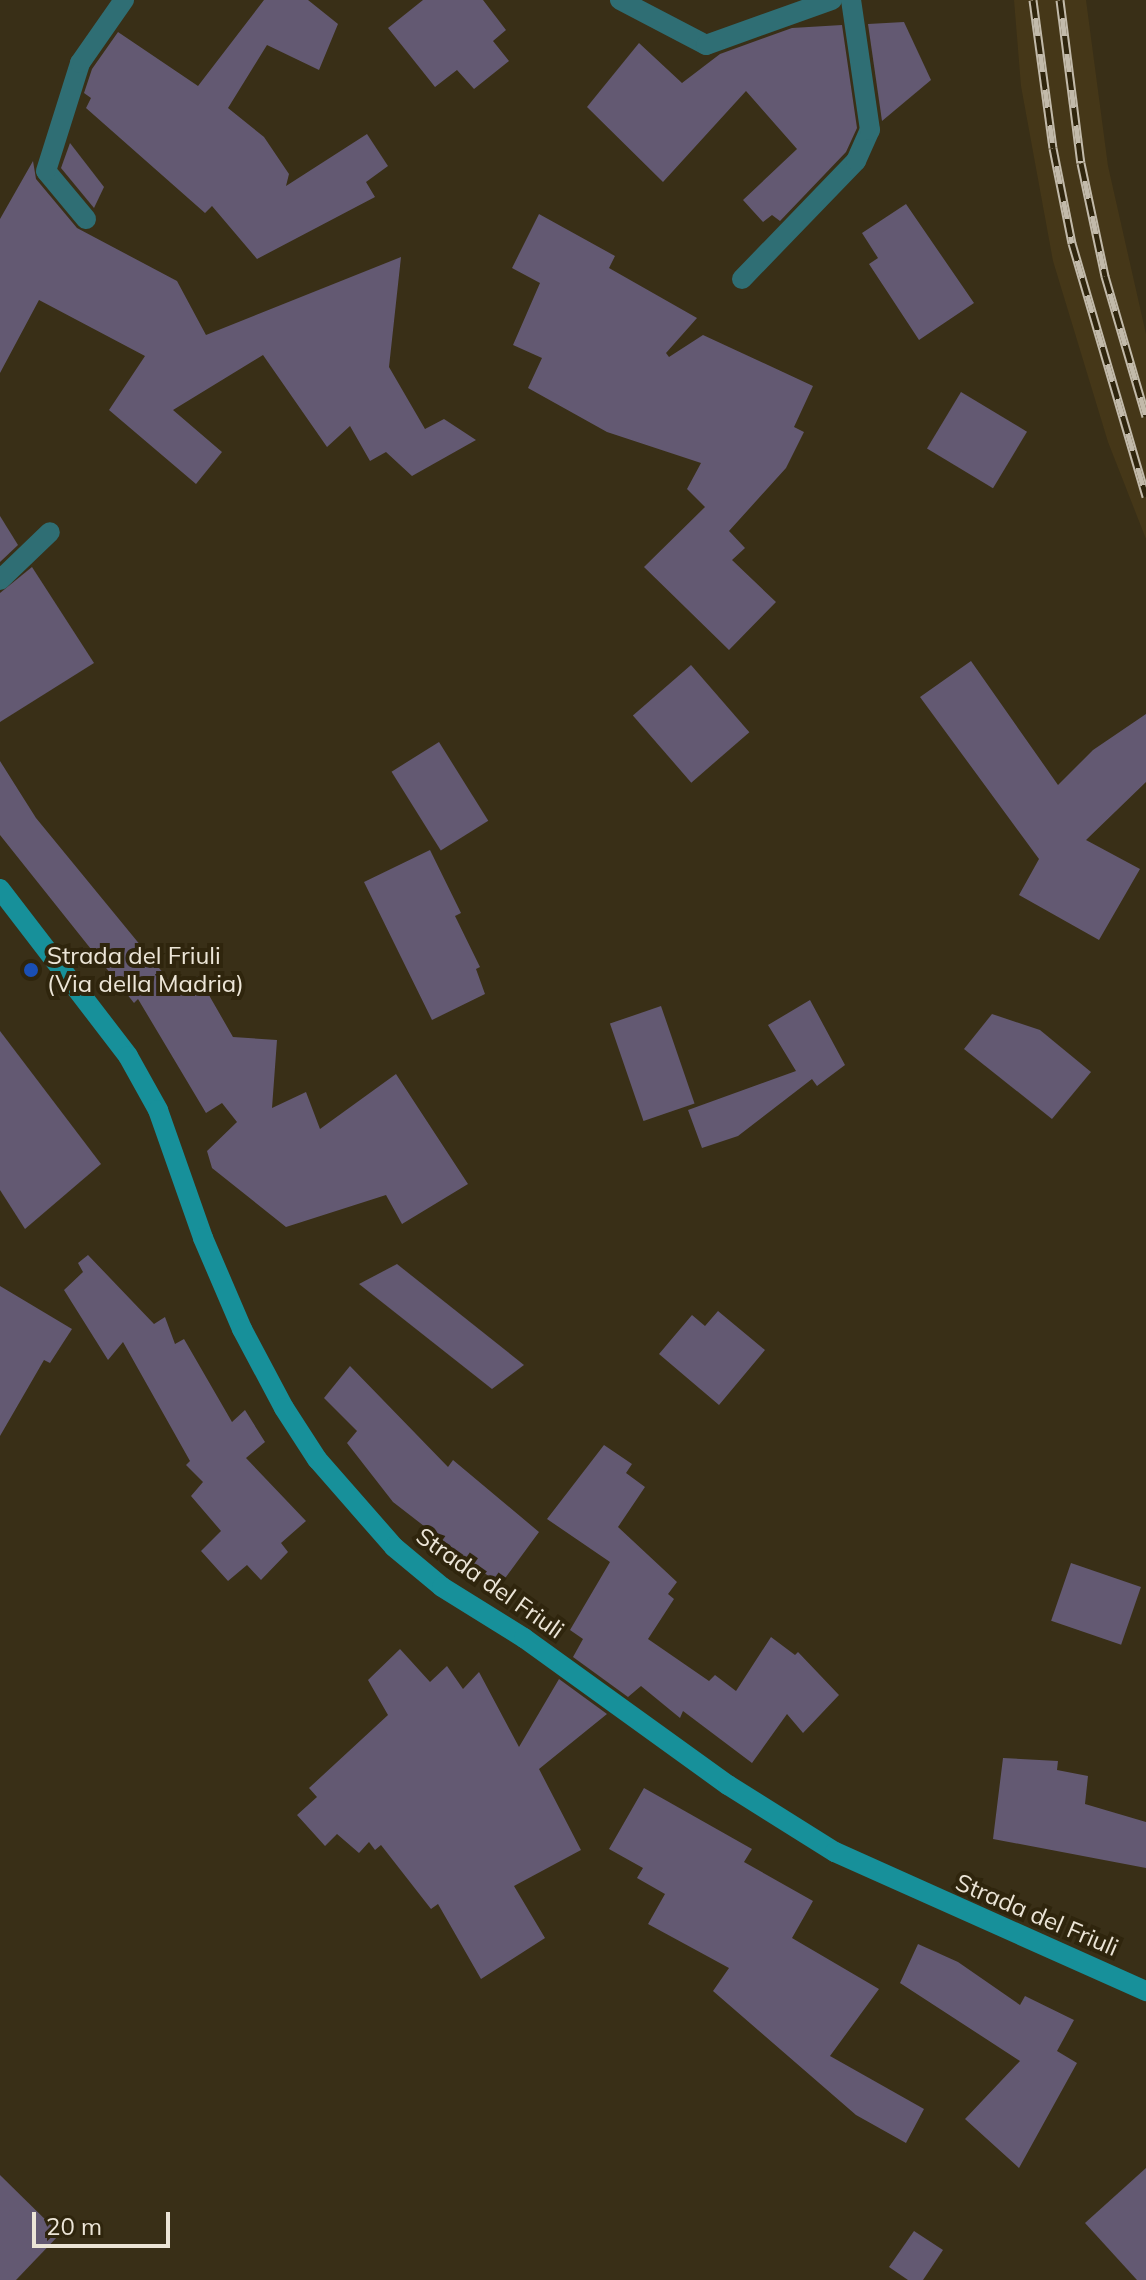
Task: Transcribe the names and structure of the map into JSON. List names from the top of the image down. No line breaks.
{"streets":{"main road":["Strada del Friuli"]},"places":["Strada del Friuli (Via della Madria)"],"scale_bar":"20 m"}
